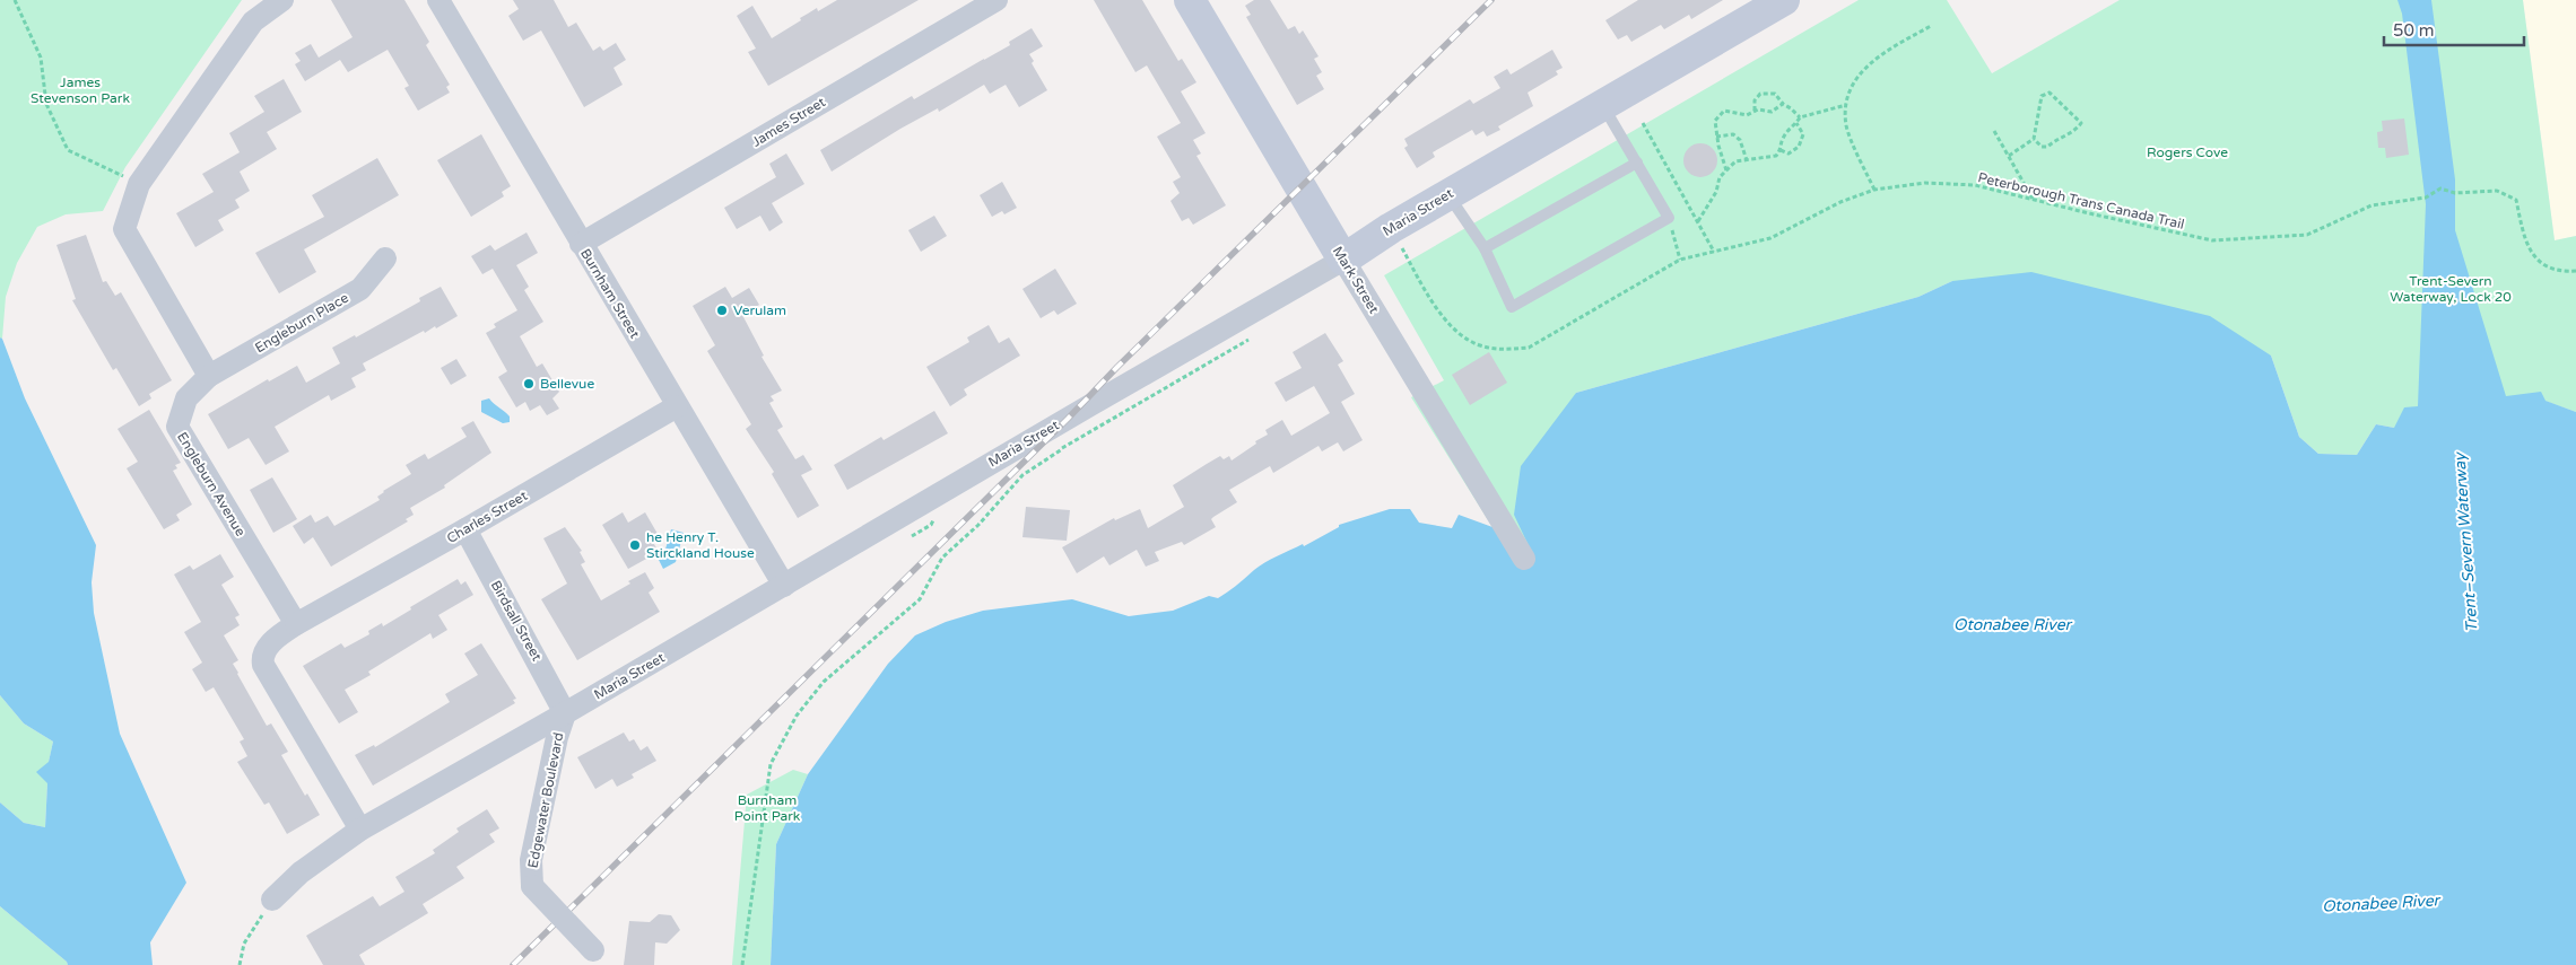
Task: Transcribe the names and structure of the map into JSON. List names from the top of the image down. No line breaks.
{"streets":{"street":["James Street","Maria Street","Mark Street","Burnham Street","Engleburn Place","Engleburn Avenue","Charles Street","Birdsall Street","Edgewater Boulevard"],"path":["Peterborough Trans Canada Trail"]},"crossings":[["James Street","Burnham Street"],["Maria Street","Mark Street"],["Maria Street","Burnham Street"],["Maria Street","Birdsall Street"],["Maria Street","Edgewater Boulevard"],["Burnham Street","Charles Street"],["Engleburn Place","Engleburn Avenue"],["Engleburn Avenue","Charles Street"],["Charles Street","Birdsall Street"],["Birdsall Street","Edgewater Boulevard"]],"water":["Trent–Severn Waterway","Otonabee River"],"parks":["James Stevenson Park","Rogers Cove","Trent-Severn Waterway, Lock 20","Burnham Point Park"],"places":["Verulam","Bellevue","he Henry T. Stirckland House"],"scale_bar":"50 m"}
